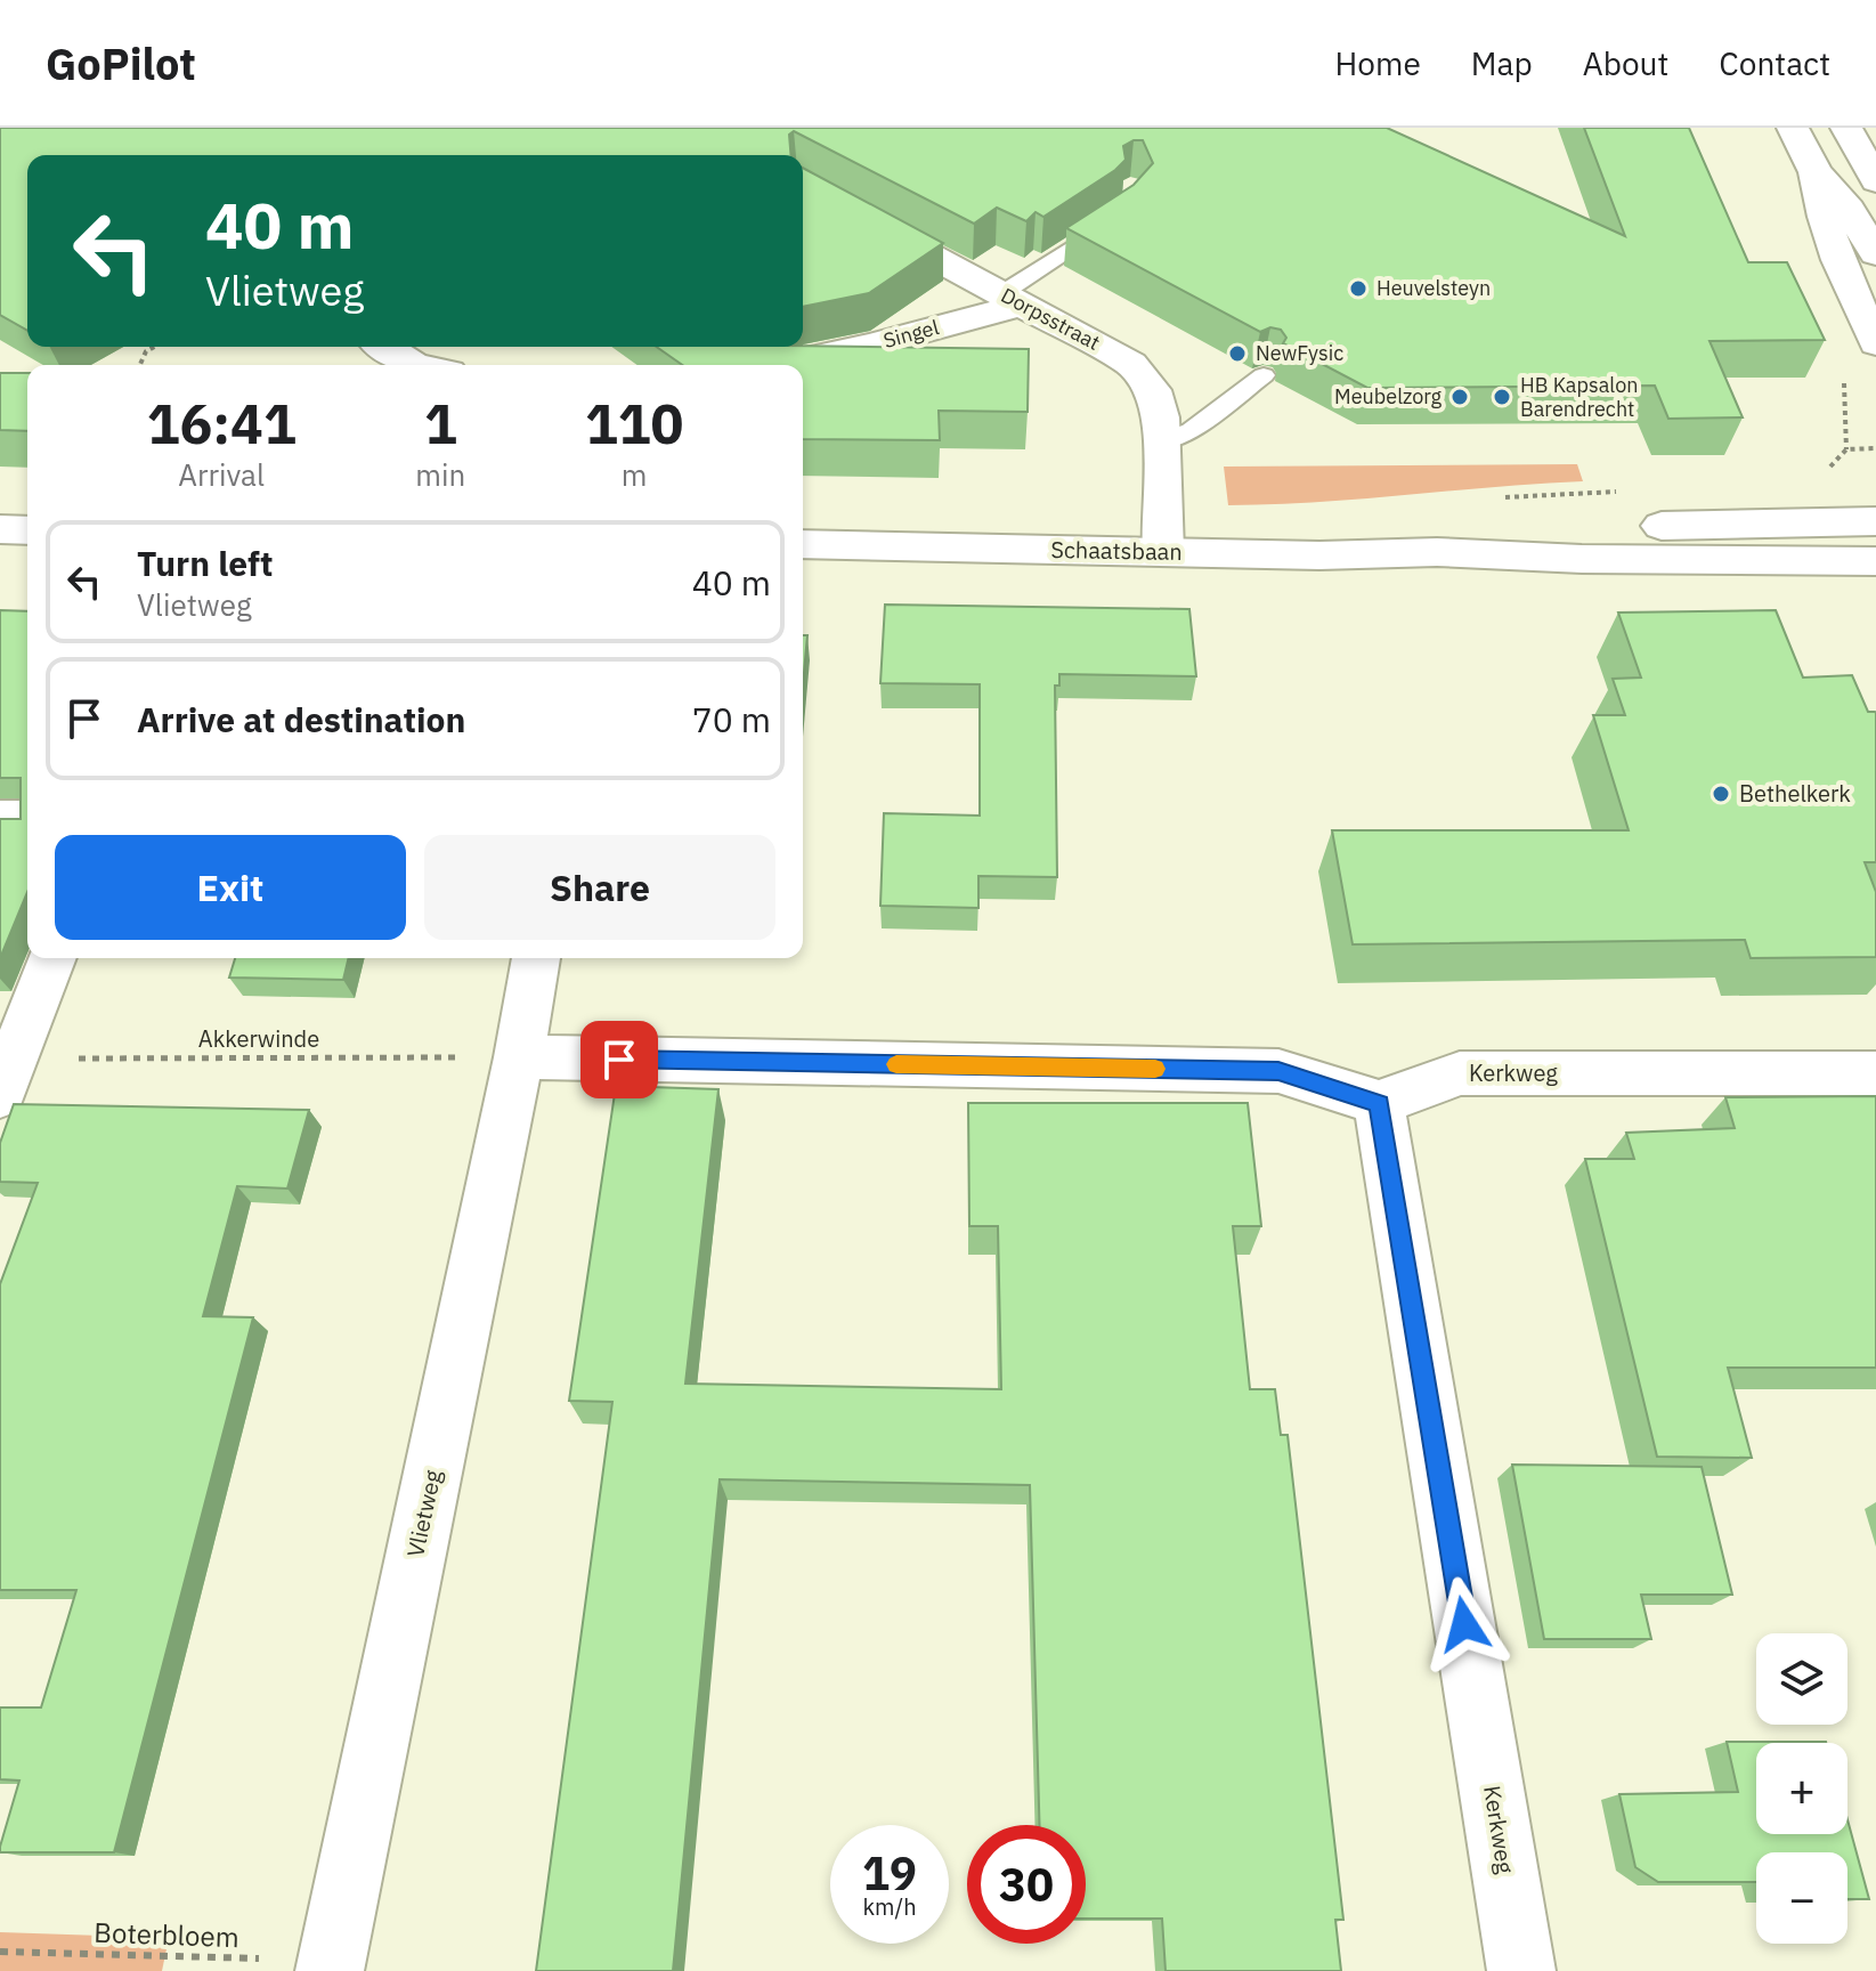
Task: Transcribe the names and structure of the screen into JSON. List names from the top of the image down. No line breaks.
{"streets":{"street":["Dorpsstraat","Singel","Schaatsbaan","Kerkweg","Vlietweg"],"path":["Akkerwinde","Boterbloem"]},"crossings":[["Dorpsstraat","Singel"],["Dorpsstraat","Schaatsbaan"],["Akkerwinde","Vlietweg"],["Vlietweg","Boterbloem"]],"places":["Heuvelsteyn","NewFysic","Meubelzorg","HB Kapsalon Barendrecht","Bethelkerk"],"page":{"header":"GoPilot","nav":["Home","Map","About","Contact"],"turn":["40 m","Vlietweg"],"eta":["16:41","Arrival","1","min","110","m"],"list":[{"name":"Turn left","note":"Vlietweg","value":"40 m"},{"name":"Arrive at destination","value":"70 m"}],"buttons":["Exit","Share"],"map_buttons":["+","−"],"speed":"19 km/h","limit":"30"}}
